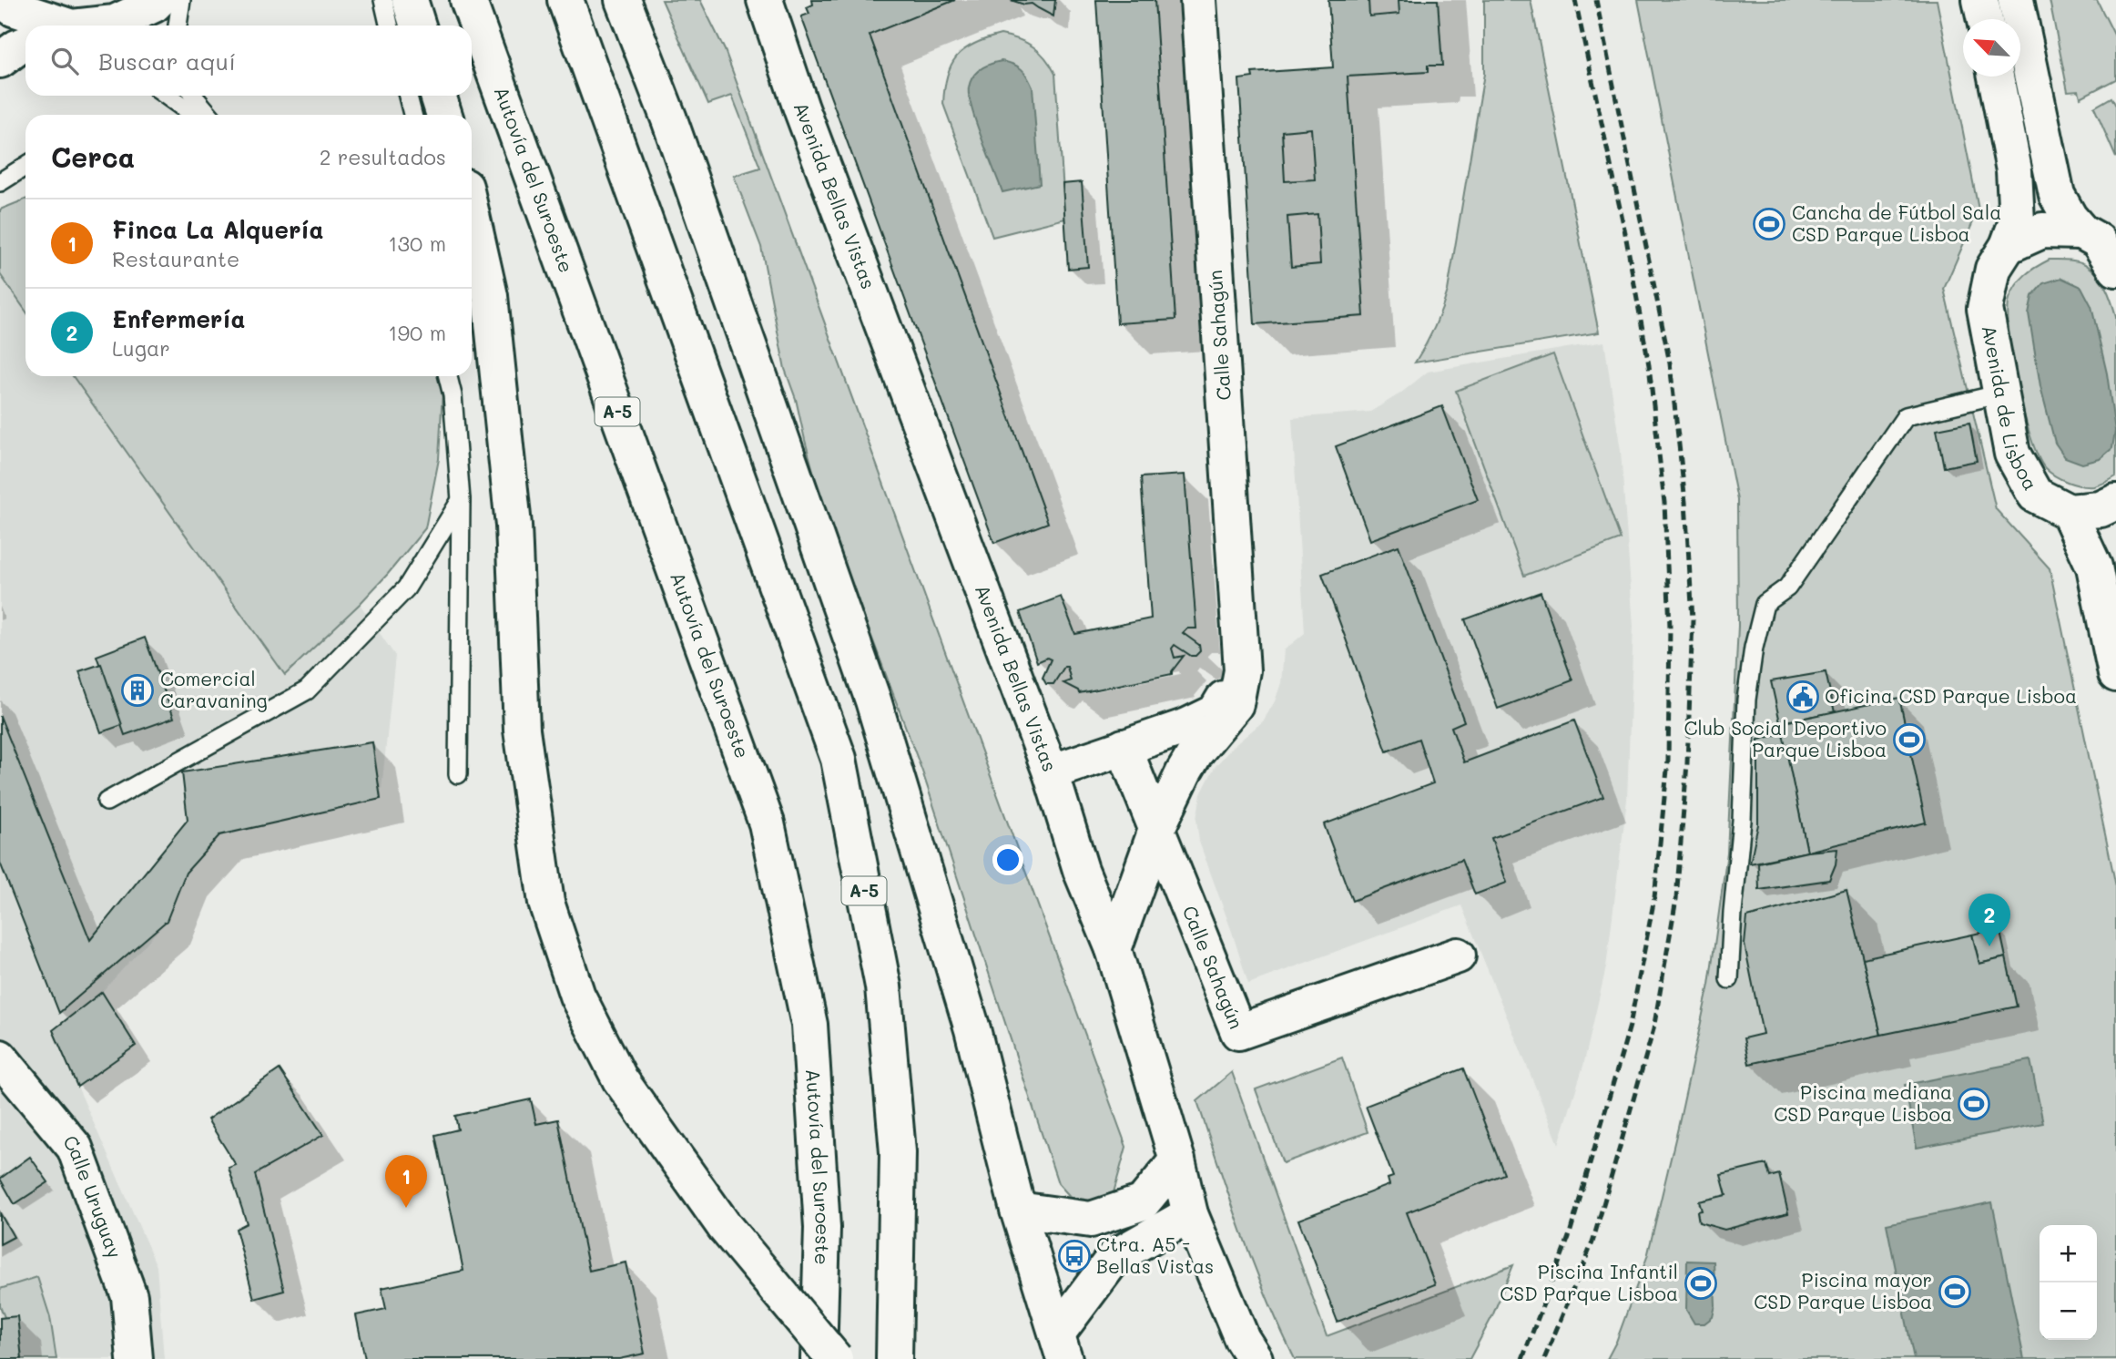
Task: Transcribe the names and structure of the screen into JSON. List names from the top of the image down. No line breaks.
{"streets":{"main road":["Autovía del Suroeste","Avenida Bellas Vistas","Calle Sahagún","Avenida de Lisboa","A-5","Calle Uruguay"]},"crossings":[["Avenida Bellas Vistas","Calle Sahagún"]],"places":{"sports":["Cancha de Fútbol Sala CSD Parque Lisboa","Club Social Deportivo Parque Lisboa","Piscina mediana CSD Parque Lisboa","Piscina Infantil CSD Parque Lisboa","Piscina mayor CSD Parque Lisboa"],"building":["Comercial Caravaning"],"public building":["Oficina CSD Parque Lisboa"],"bus stop":["Ctra. A5 - Bellas Vistas"]},"north":"top left","page":{"search":"Buscar aquí","heading":["Cerca","2 resultados"],"list":[{"mark":"1","name":"Finca La Alquería","note":"Restaurante","value":"130 m"},{"mark":"2","name":"Enfermería","note":"Lugar","value":"190 m"}],"pins":["2","1"],"map_buttons":["+","−"]}}
